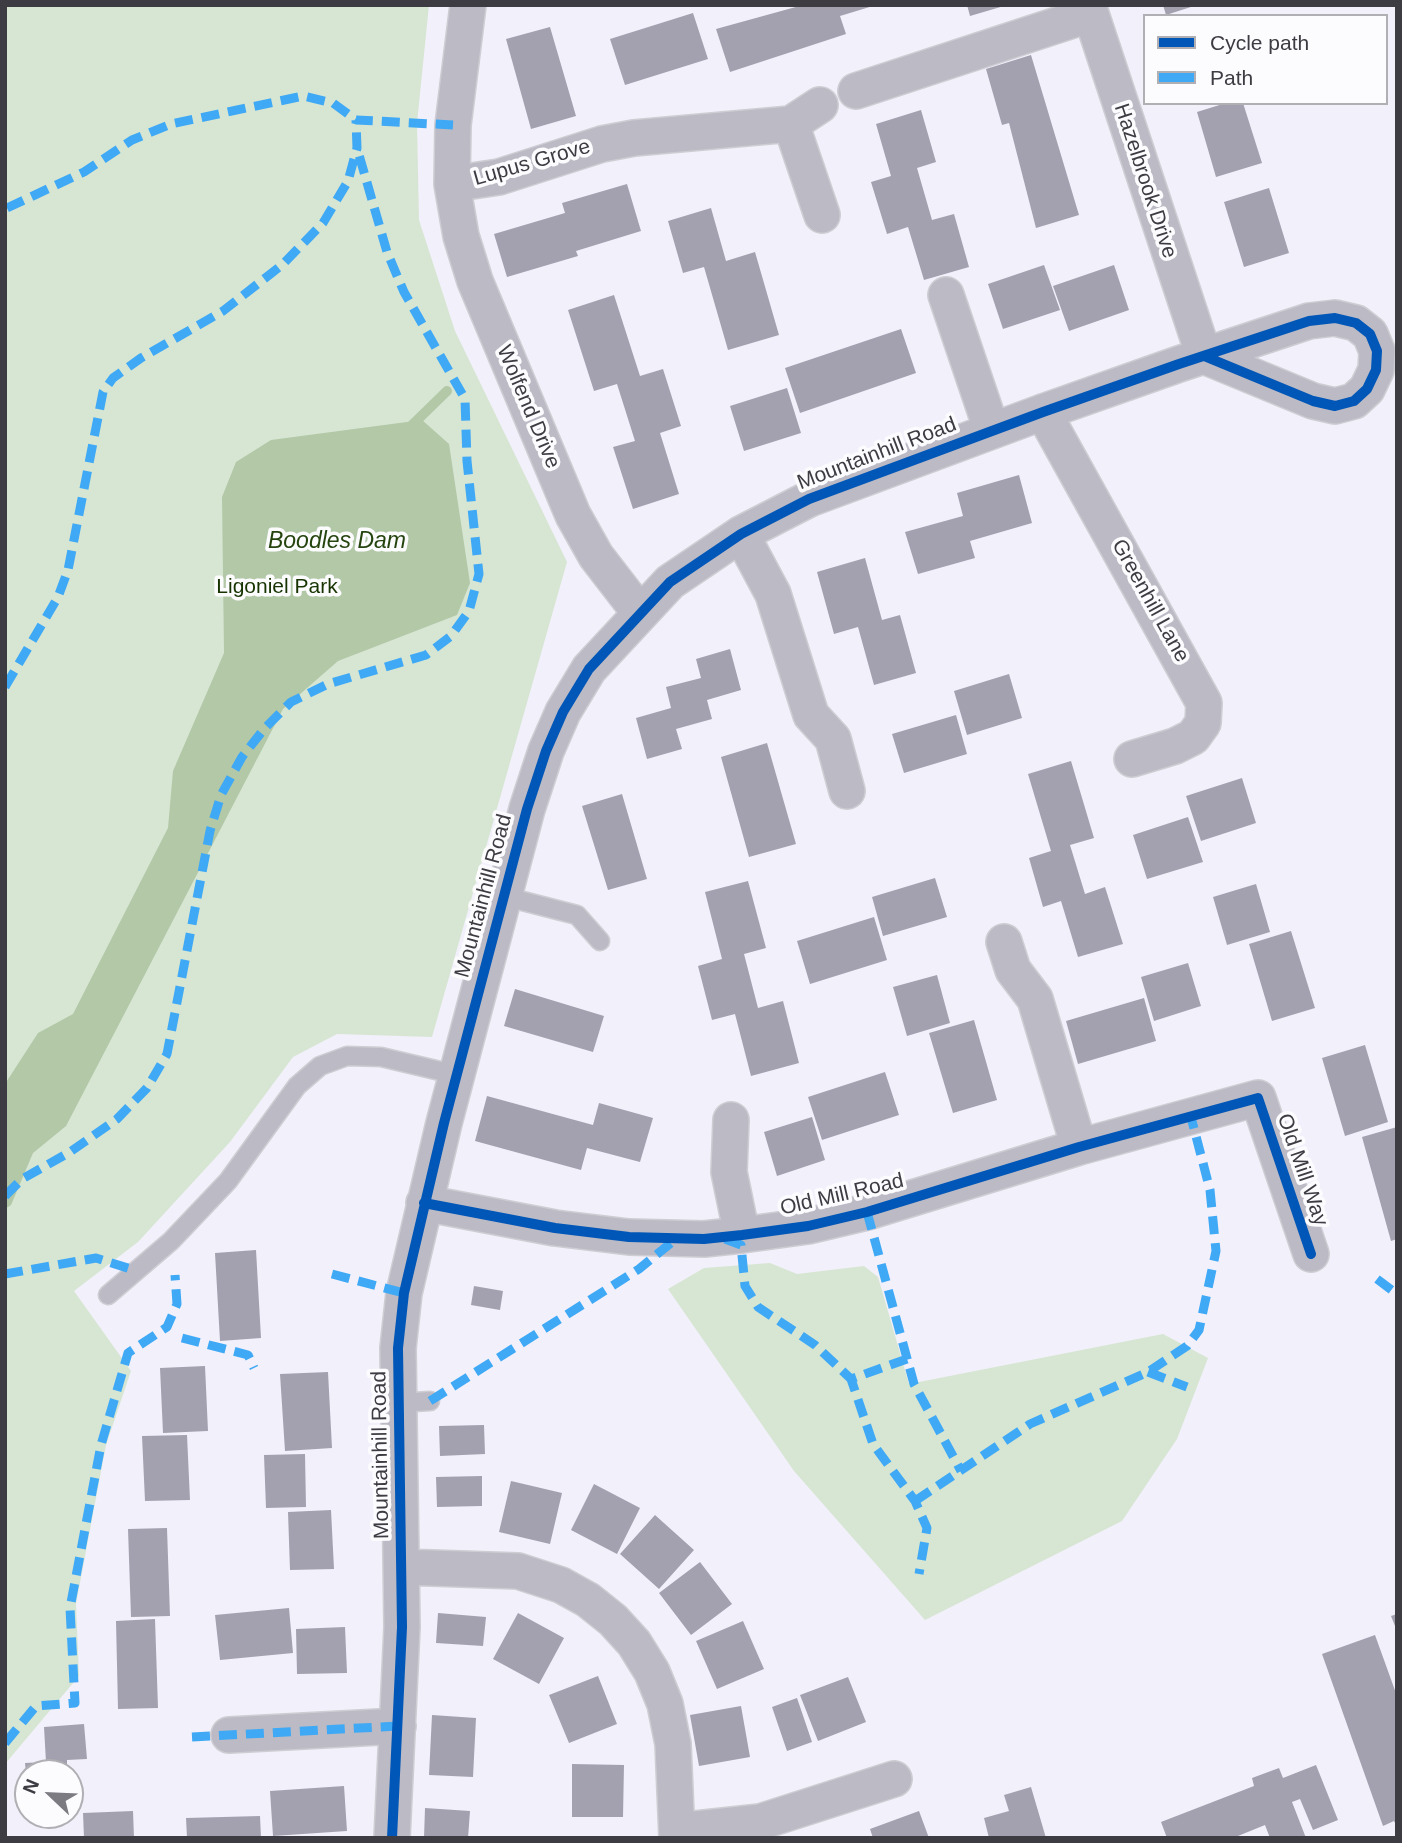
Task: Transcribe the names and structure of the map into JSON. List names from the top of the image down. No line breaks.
{"streets":{"street":["Lupus Grove","Hazelbrook Drive","Wolfend Drive","Mountainhill Road","Greenhill Lane","Old Mill Way","Old Mill Road"]},"crossings":[["Lupus Grove","Wolfend Drive"],["Hazelbrook Drive","Mountainhill Road"],["Wolfend Drive","Mountainhill Road"],["Mountainhill Road","Greenhill Lane"],["Mountainhill Road","Old Mill Road"],["Old Mill Way","Old Mill Road"]],"water":["Boodles Dam"],"parks":["Ligoniel Park"],"legend":["Cycle path","Path"],"north":"top left"}
